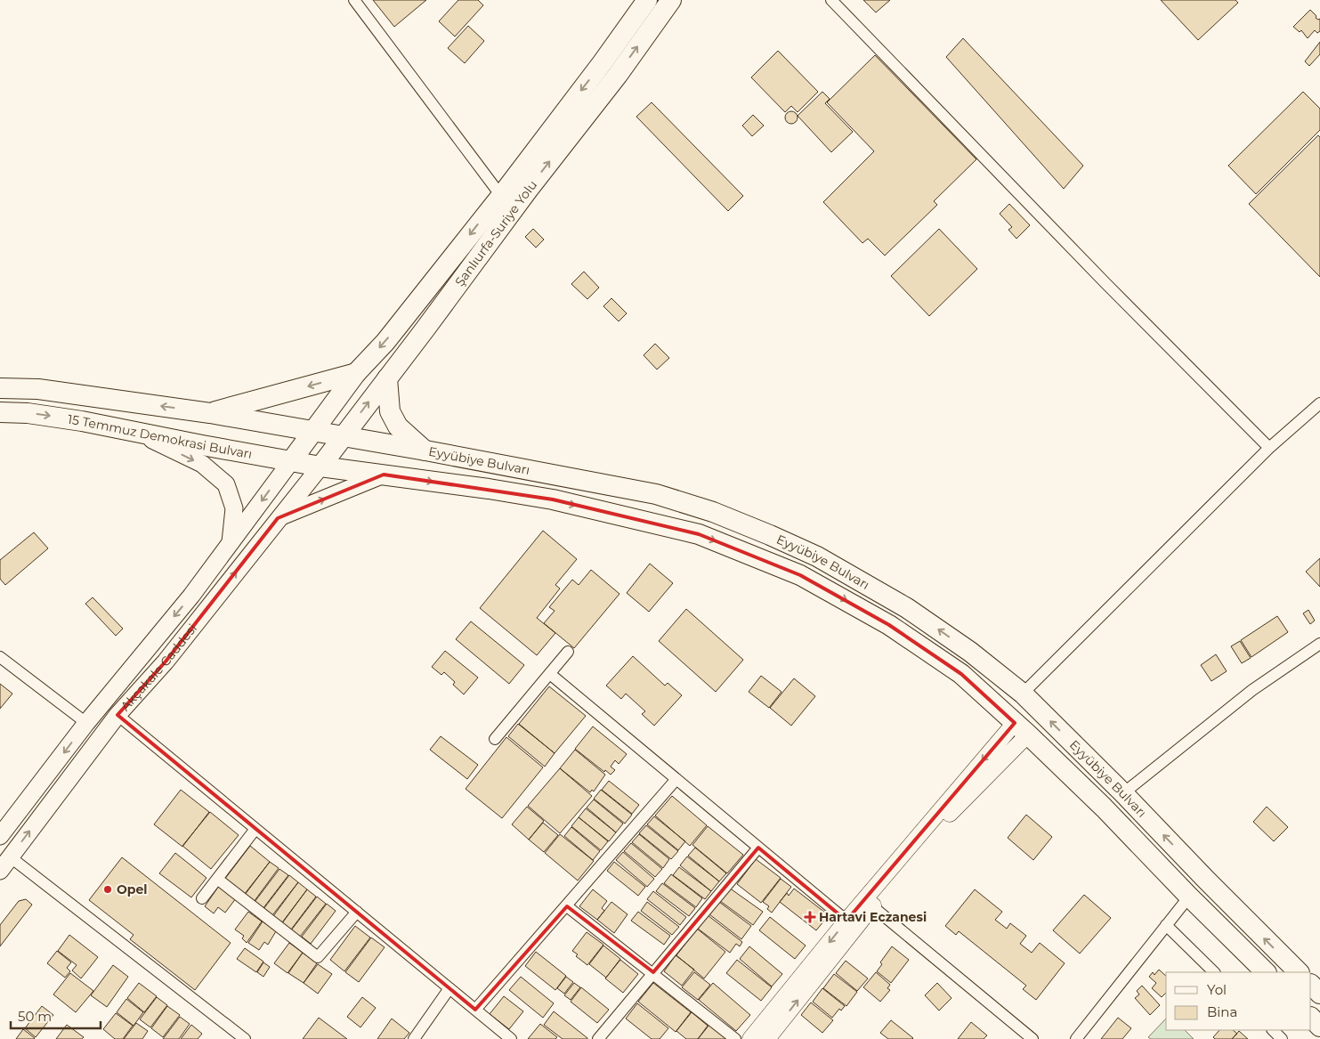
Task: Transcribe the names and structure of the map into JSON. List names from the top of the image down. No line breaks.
{"streets":{"highway":["Şanlıurfa-Suriye Yolu","15 Temmuz Demokrasi Bulvarı","Eyyübiye Bulvarı"],"main road":["Akçakale Caddesi"]},"crossings":[["Şanlıurfa-Suriye Yolu","15 Temmuz Demokrasi Bulvarı"],["Şanlıurfa-Suriye Yolu","Eyyübiye Bulvarı"],["Şanlıurfa-Suriye Yolu","Akçakale Caddesi"],["15 Temmuz Demokrasi Bulvarı","Eyyübiye Bulvarı"],["15 Temmuz Demokrasi Bulvarı","Akçakale Caddesi"],["Eyyübiye Bulvarı","Akçakale Caddesi"]],"places":{"other":["Opel"],"health":["Hartavi Eczanesi"]},"legend":["Yol","Bina"],"scale_bar":"50 m"}
